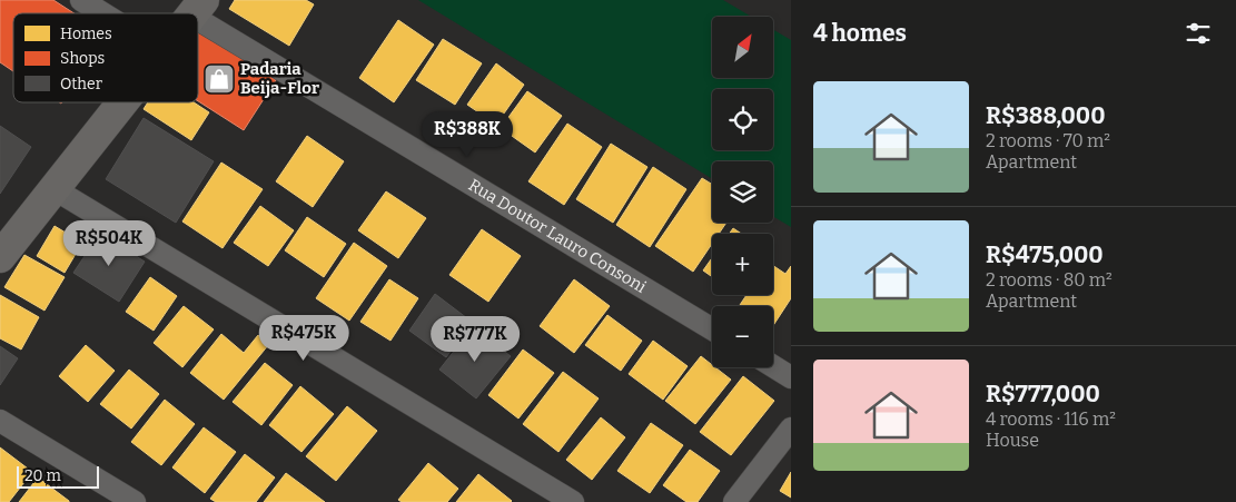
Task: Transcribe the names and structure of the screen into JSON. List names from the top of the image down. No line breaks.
{"streets":{"street":["Rua Doutor Lauro Consoni"]},"places":{"shop":["Padaria Beija-Flor"]},"legend":["Homes","Shops","Other"],"scale_bar":"20 m","north":"top right","page":{"heading":"4 homes","map_buttons":["+","−"],"list":[{"name":"R$388,000","note":"2 rooms · 70 m² · Apartment"},{"name":"R$475,000","note":"2 rooms · 80 m² · Apartment"},{"name":"R$777,000","note":"4 rooms · 116 m² · House"}],"price":["R$388K","R$504K","R$475K","R$777K"],"scale":"20 m"}}
